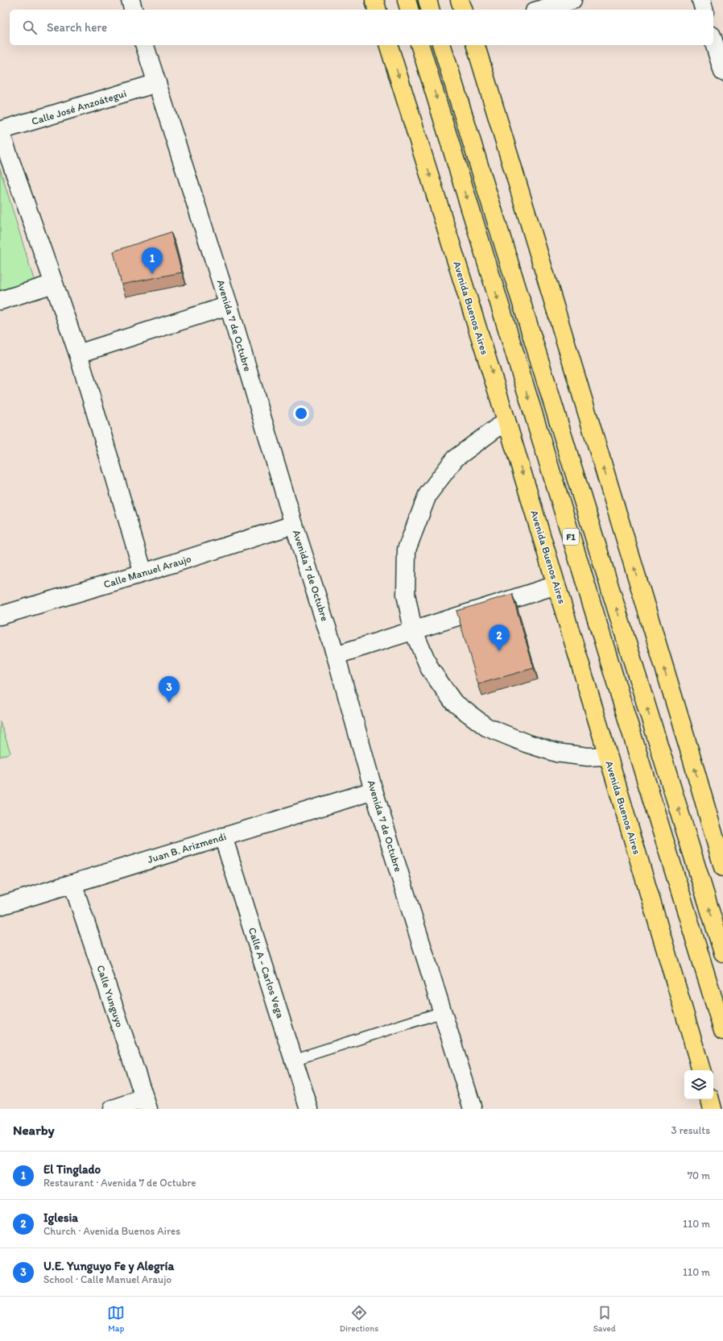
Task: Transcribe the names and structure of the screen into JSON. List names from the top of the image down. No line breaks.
{"streets":{"main road":["Avenida Buenos Aires","F1"],"street":["Calle José Anzoátegui","Avenida 7 de Octubre","Calle Manuel Araujo","Juan B. Arizmendi","Calle A - Carlos Vega","Calle Yunguyo"]},"crossings":[["Calle José Anzoátegui","Avenida 7 de Octubre"],["Avenida 7 de Octubre","Calle Manuel Araujo"],["Avenida 7 de Octubre","Juan B. Arizmendi"],["Juan B. Arizmendi","Calle A - Carlos Vega"],["Juan B. Arizmendi","Calle Yunguyo"]],"page":{"search":"Search here","pins":["1","2","3"],"heading":["Nearby","3 results"],"list":[{"mark":"1","name":"El Tinglado","note":"Restaurant · Avenida 7 de Octubre","value":"70 m"},{"mark":"2","name":"Iglesia","note":"Church · Avenida Buenos Aires","value":"110 m"},{"mark":"3","name":"U.E. Yunguyo Fe y Alegría","note":"School · Calle Manuel Araujo","value":"110 m"}],"nav":["Map","Directions","Saved"]}}
